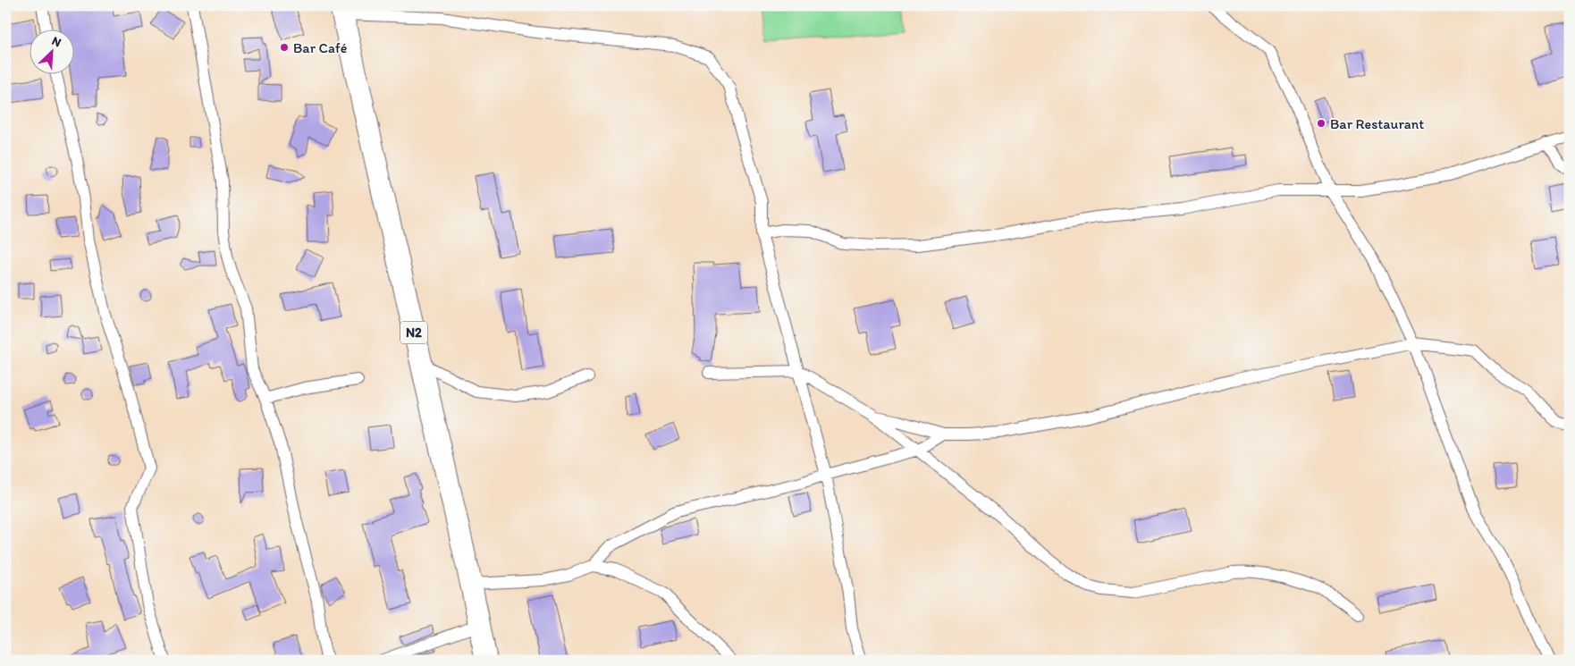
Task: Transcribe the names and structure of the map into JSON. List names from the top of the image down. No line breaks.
{"streets":{"highway":["N2"]},"places":["Bar Café","Bar Restaurant"],"north":"top right"}
